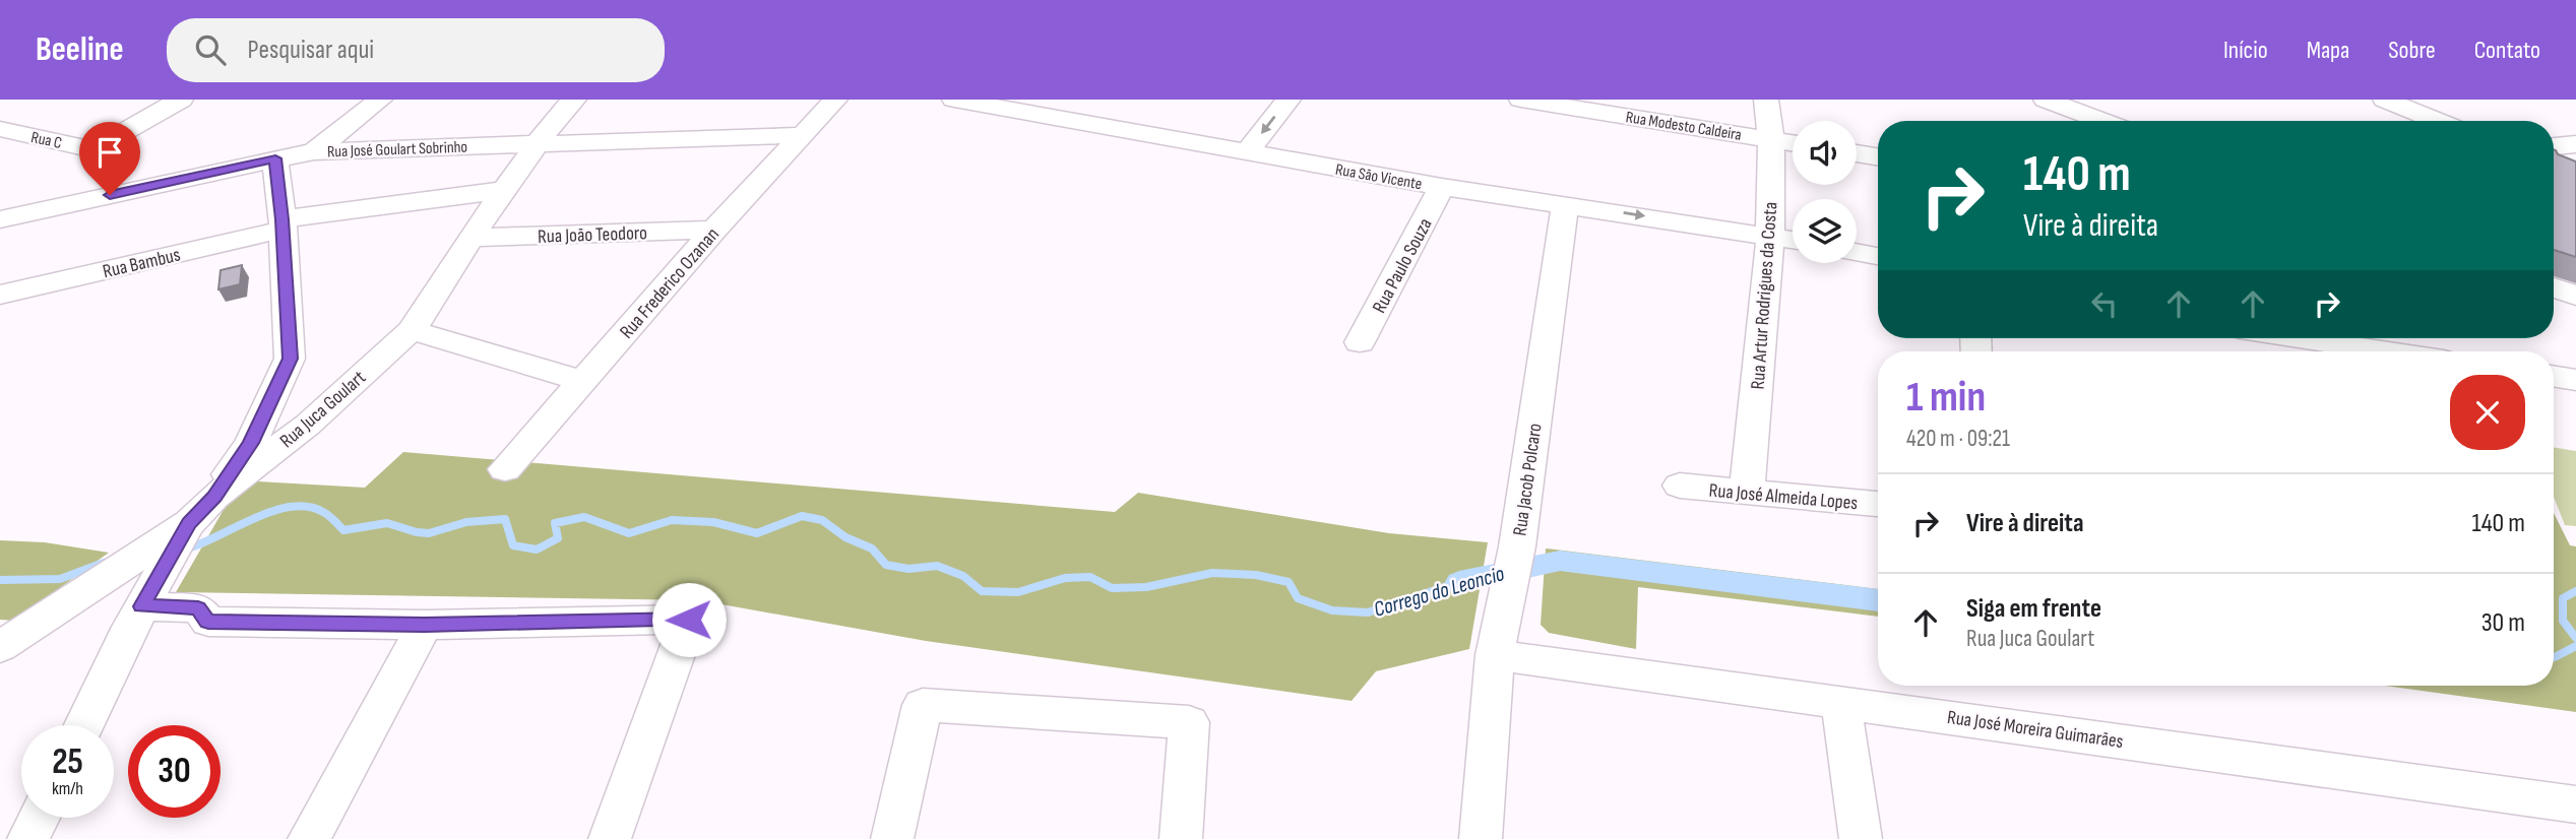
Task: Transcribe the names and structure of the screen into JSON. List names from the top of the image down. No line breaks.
{"streets":{"street":["Rua Modesto Caldeira","Rua C","Rua José Goulart Sobrinho","Rua São Vicente","Rua João Teodoro","Rua Bambus","Rua Paulo Souza","Rua Frederico Ozanan","Rua Artur Rodrigues da Costa","Rua Juca Goulart","Rua Jacob Polcaro","Rua José Almeida Lopes","Rua José Moreira Guimarães"]},"crossings":[["Rua Modesto Caldeira","Rua Artur Rodrigues da Costa"],["Rua José Goulart Sobrinho","Rua Frederico Ozanan"],["Rua José Goulart Sobrinho","Rua Juca Goulart"],["Rua São Vicente","Rua Paulo Souza"],["Rua São Vicente","Rua Artur Rodrigues da Costa"],["Rua São Vicente","Rua Jacob Polcaro"],["Rua João Teodoro","Rua Frederico Ozanan"],["Rua João Teodoro","Rua Juca Goulart"],["Rua Bambus","Rua Juca Goulart"],["Rua Artur Rodrigues da Costa","Rua José Almeida Lopes"],["Rua Jacob Polcaro","Rua José Moreira Guimarães"]],"water":["Corrego do Leoncio"],"page":{"header":"Beeline","search":"Pesquisar aqui","nav":["Início","Mapa","Sobre","Contato"],"turn":["140 m","Vire à direita"],"heading":["1 min","420 m · 09:21"],"list":[{"name":"Vire à direita","value":"140 m"},{"name":"Siga em frente","note":"Rua Juca Goulart","value":"30 m"}],"speed":"25 km/h","limit":"30"}}
